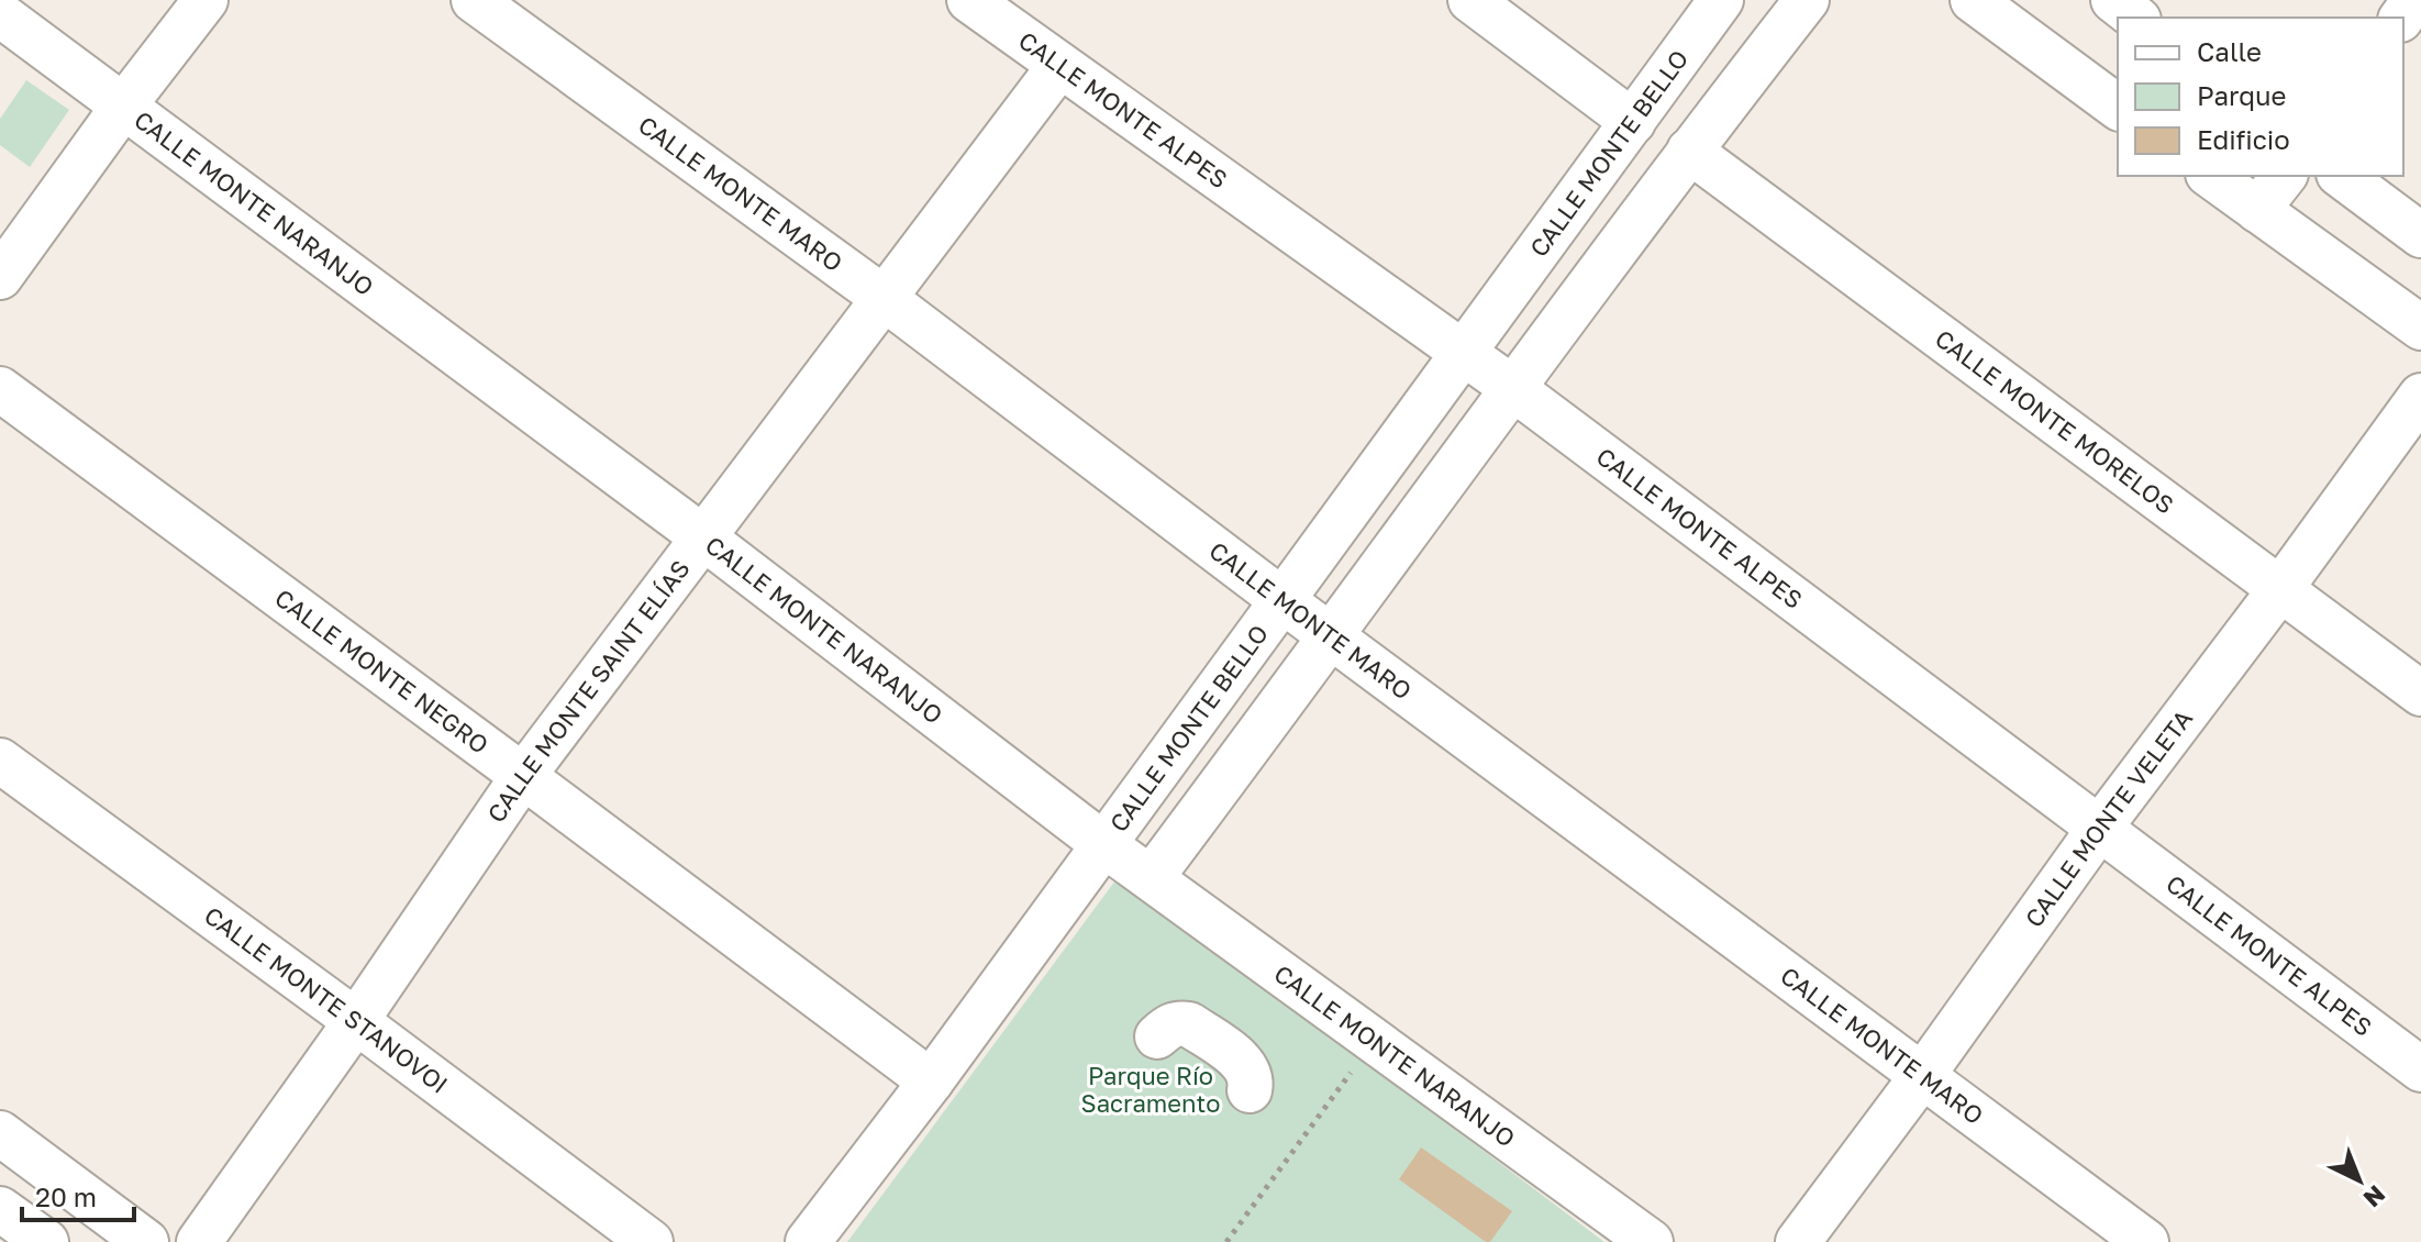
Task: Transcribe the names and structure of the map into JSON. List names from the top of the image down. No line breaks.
{"streets":{"street":["CALLE MONTE ALPES","CALLE MONTE BELLO","CALLE MONTE MARO","CALLE MONTE NARANJO","CALLE MONTE MORELOS","CALLE MONTE NEGRO","CALLE MONTE SAINT ELÍAS","CALLE MONTE VELETA","CALLE MONTE STANOVOI"]},"crossings":[["CALLE MONTE ALPES","CALLE MONTE BELLO"],["CALLE MONTE ALPES","CALLE MONTE SAINT ELÍAS"],["CALLE MONTE ALPES","CALLE MONTE VELETA"],["CALLE MONTE BELLO","CALLE MONTE MARO"],["CALLE MONTE BELLO","CALLE MONTE NARANJO"],["CALLE MONTE BELLO","CALLE MONTE NEGRO"],["CALLE MONTE MARO","CALLE MONTE SAINT ELÍAS"],["CALLE MONTE MARO","CALLE MONTE VELETA"],["CALLE MONTE NARANJO","CALLE MONTE SAINT ELÍAS"],["CALLE MONTE MORELOS","CALLE MONTE VELETA"],["CALLE MONTE NEGRO","CALLE MONTE SAINT ELÍAS"],["CALLE MONTE SAINT ELÍAS","CALLE MONTE STANOVOI"]],"parks":["Parque Río Sacramento"],"legend":["Calle","Parque","Edificio"],"scale_bar":"20 m","north":"bottom right"}
